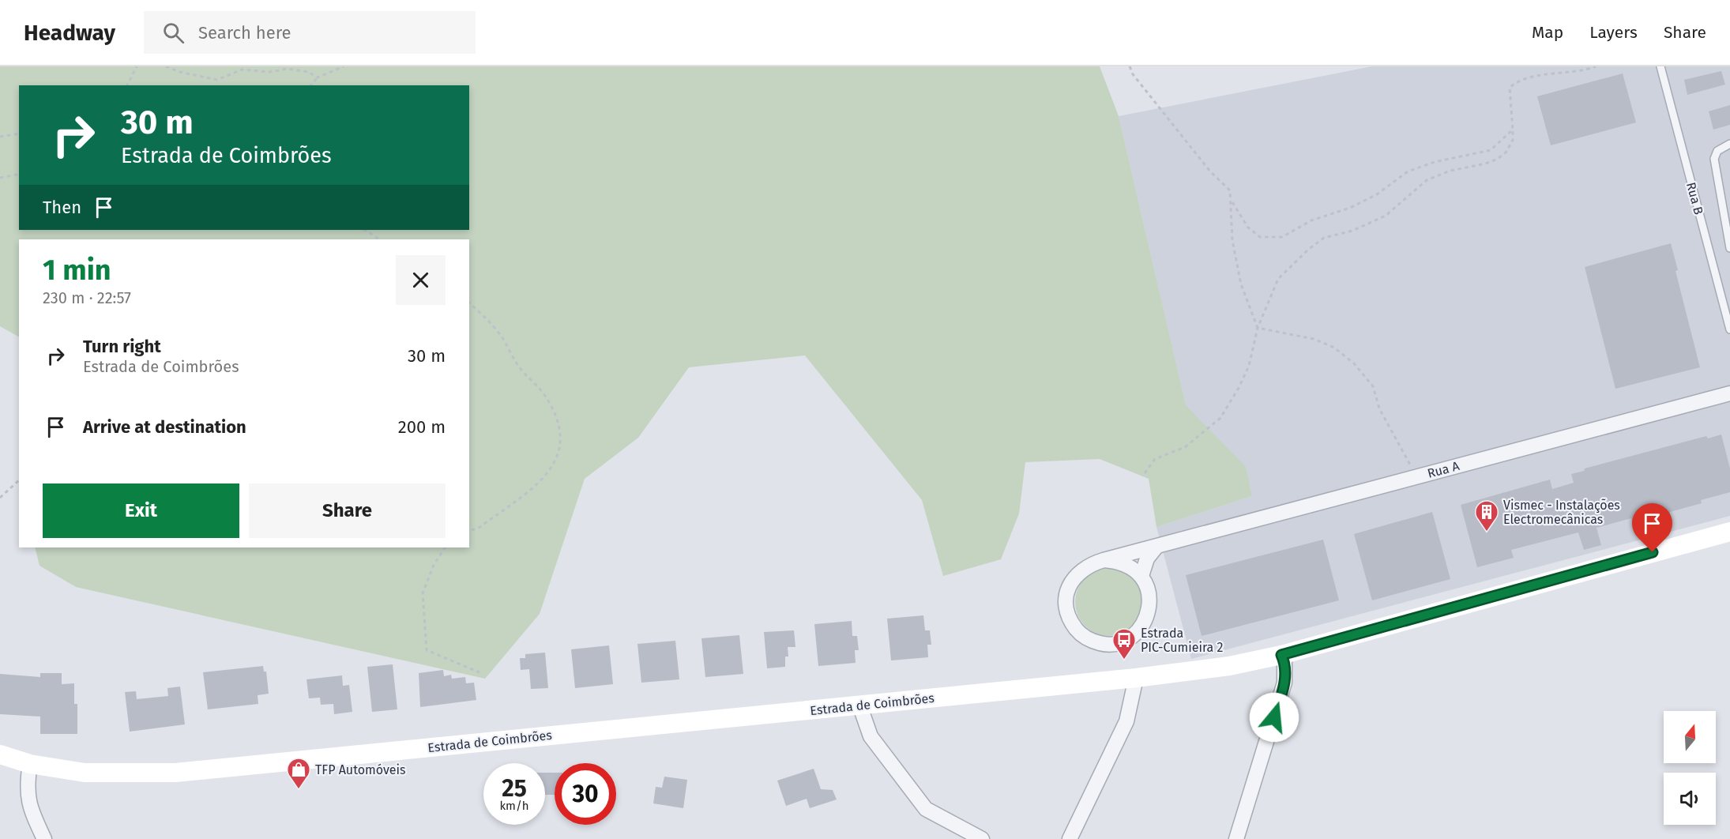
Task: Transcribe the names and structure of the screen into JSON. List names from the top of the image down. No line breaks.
{"streets":{"street":["Rua A","Estrada de Coimbrões"],"lane":["Rua B"]},"places":{"building":["Vismec - Instalações Electromecânicas"],"bus stop":["Estrada PIC-Cumieira 2"],"shop":["TFP Automóveis"]},"north":"top","page":{"header":"Headway","search":"Search here","nav":["Map","Layers","Share"],"turn":["30 m","Estrada de Coimbrões"],"then":"Then","heading":["1 min","230 m · 22:57"],"list":[{"name":"Turn right","note":"Estrada de Coimbrões","value":"30 m"},{"name":"Arrive at destination","value":"200 m"}],"buttons":["Exit","Share"],"speed":"25 km/h","limit":"30"}}
